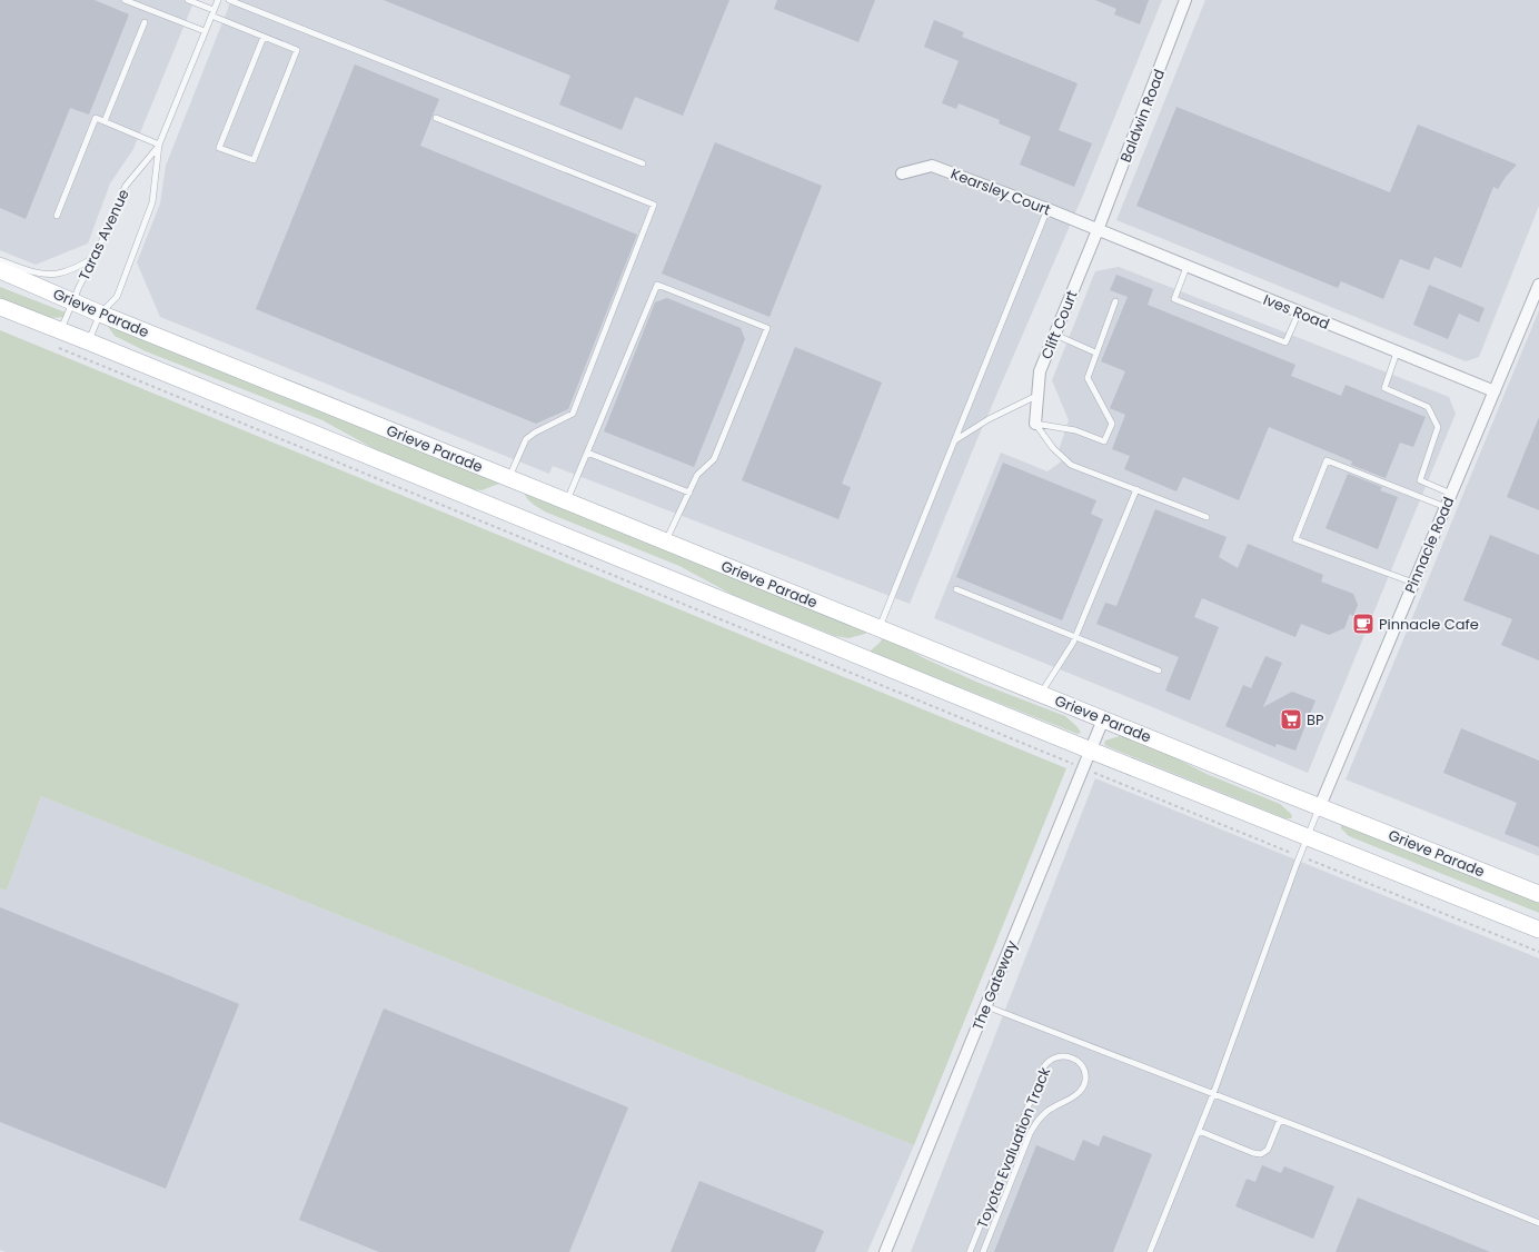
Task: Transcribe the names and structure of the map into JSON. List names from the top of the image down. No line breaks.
{"streets":{"main road":["Grieve Parade"],"street":["Baldwin Road","Kearsley Court","Ives Road","Clift Court","Pinnacle Road","The Gateway"],"lane":["Taras Avenue","Toyota Evaluation Track"]},"crossings":[["Baldwin Road","Kearsley Court"],["Baldwin Road","Ives Road"],["Baldwin Road","Clift Court"],["Kearsley Court","Ives Road"],["Kearsley Court","Clift Court"],["Taras Avenue","Grieve Parade"],["Ives Road","Clift Court"],["Ives Road","Pinnacle Road"],["Grieve Parade","Pinnacle Road"],["Grieve Parade","The Gateway"]],"places":{"cafe":["Pinnacle Cafe"],"supermarket":["BP"]}}
